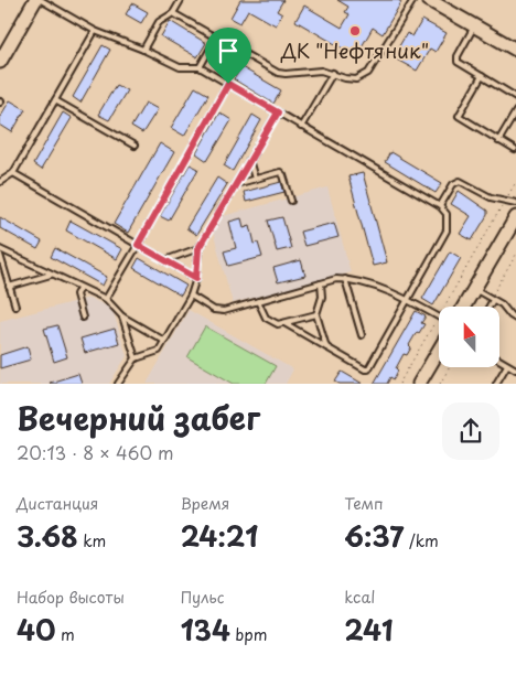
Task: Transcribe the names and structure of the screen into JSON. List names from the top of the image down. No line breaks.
{"places":["ДК \"Нефтяник\""],"north":"top","page":{"heading":["Вечерний забег","20:13 · 8 × 460 m"],"stats":[["Дистанция","3.68 km"],["Время","24:21"],["Темп","6:37 /km"],["Набор высоты","40 m"],["Пульс","134 bpm"],["kcal","241"]]}}
